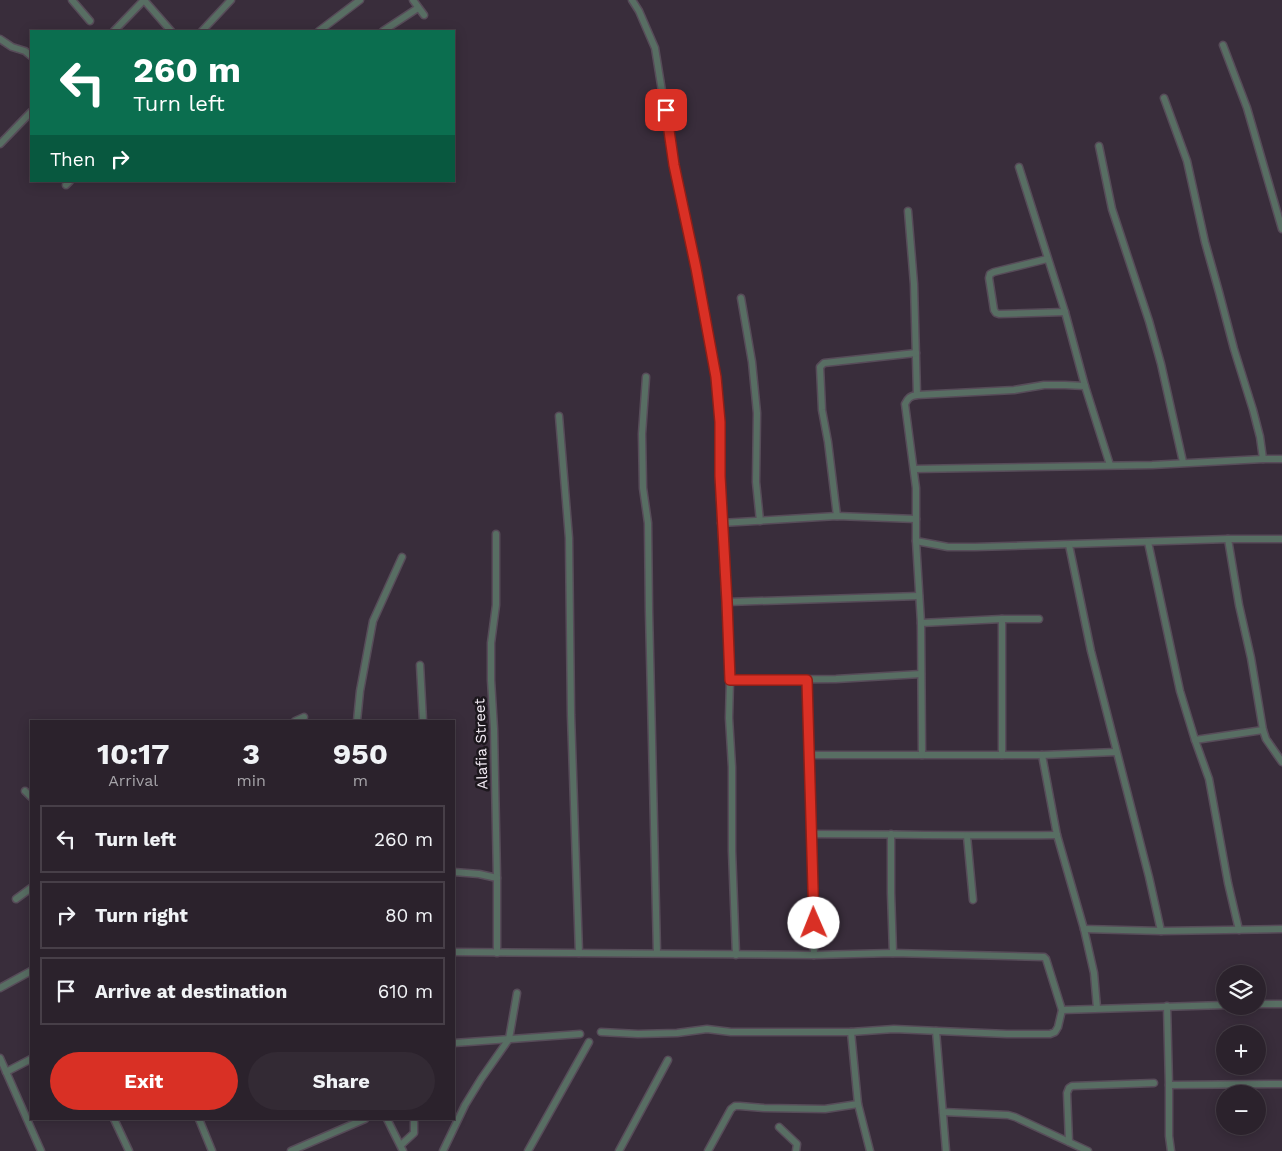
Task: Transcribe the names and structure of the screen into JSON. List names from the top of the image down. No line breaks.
{"streets":{"street":["Alafia Street"]},"page":{"turn":["260 m","Turn left"],"then":"Then","eta":["10:17","Arrival","3","min","950","m"],"list":[{"name":"Turn left","value":"260 m"},{"name":"Turn right","value":"80 m"},{"name":"Arrive at destination","value":"610 m"}],"map_buttons":["+","−"],"buttons":["Exit","Share"]}}
